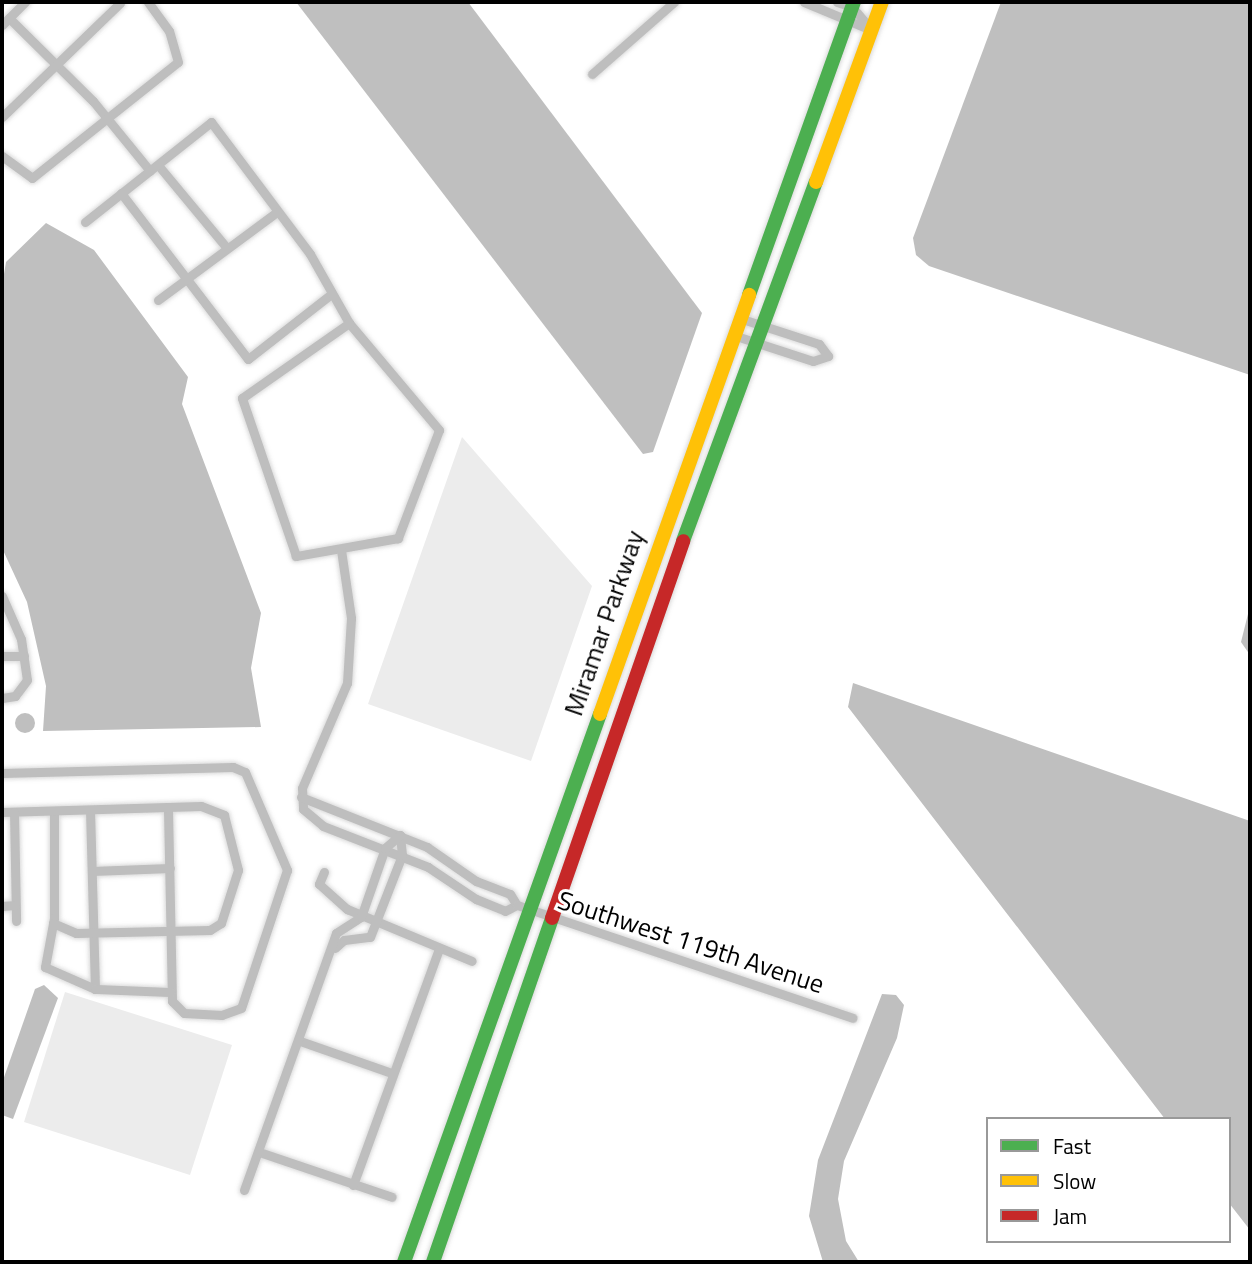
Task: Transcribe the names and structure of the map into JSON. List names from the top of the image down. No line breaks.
{"streets":{"main road":["Miramar Parkway"],"street":["Southwest 119th Avenue"]},"crossings":[["Miramar Parkway","Southwest 119th Avenue"]],"legend":["Fast","Slow","Jam"]}
